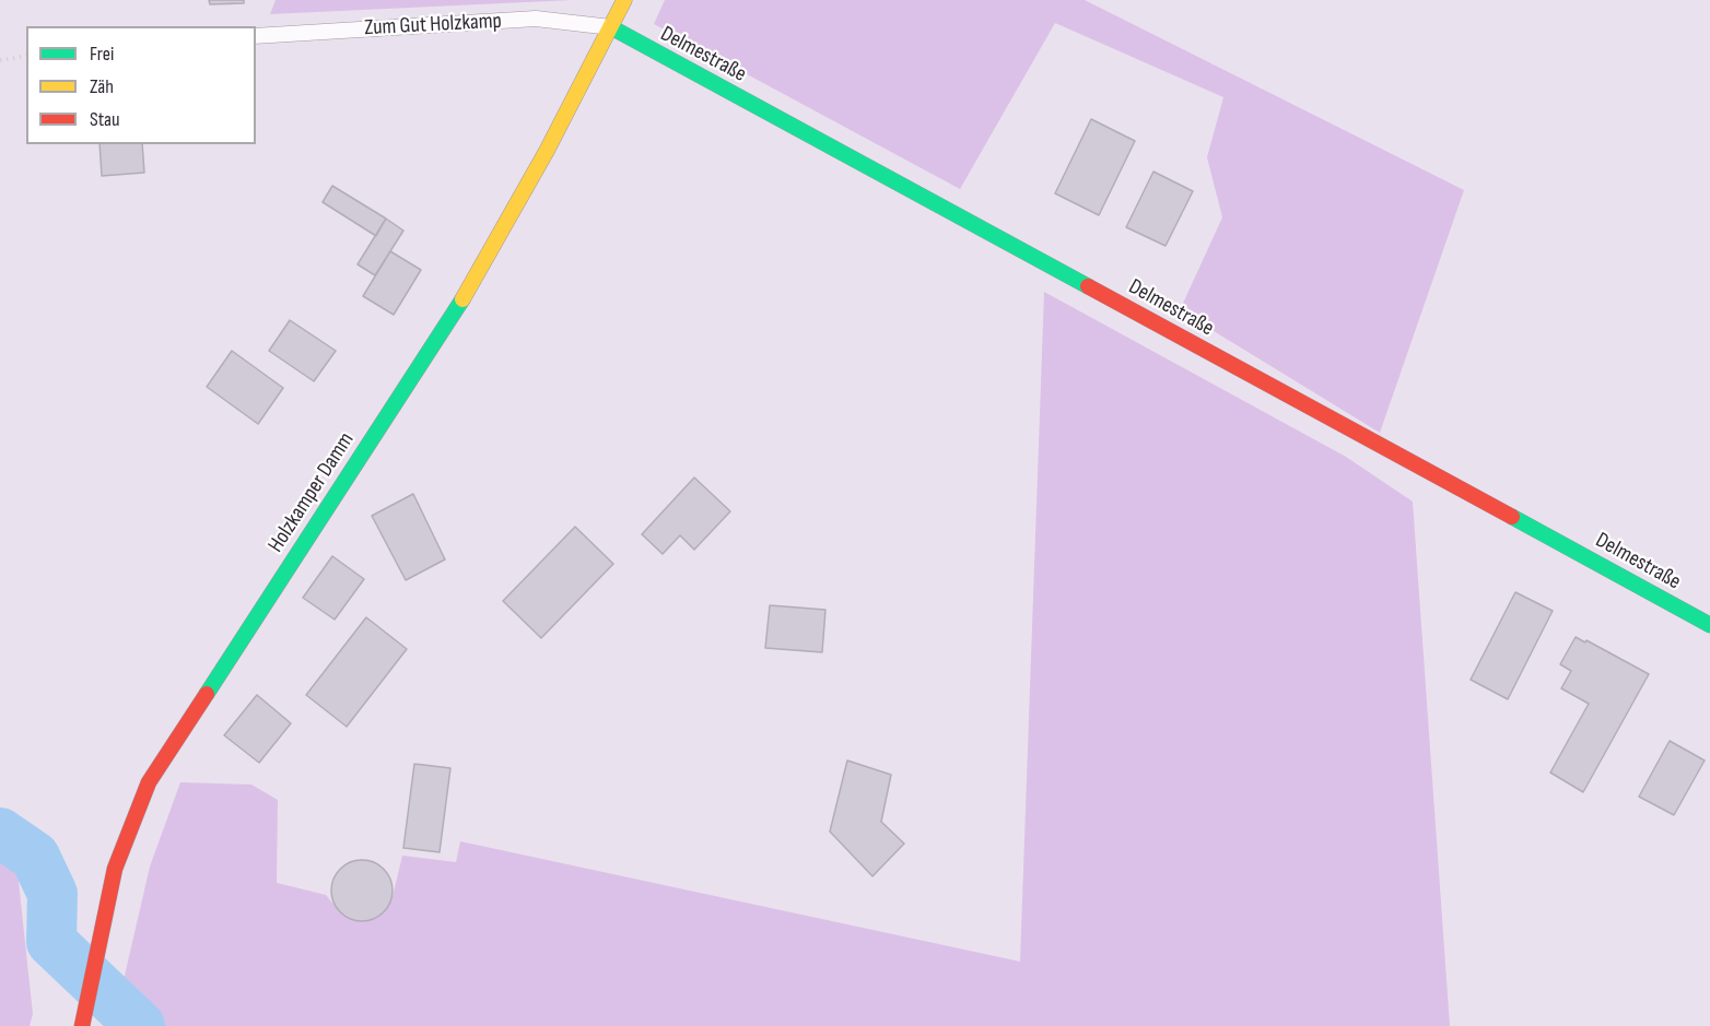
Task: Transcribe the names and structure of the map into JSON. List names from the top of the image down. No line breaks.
{"streets":{"street":["Delmestraße","Holzkamper Damm"],"lane":["Zum Gut Holzkamp"]},"crossings":[["Zum Gut Holzkamp","Delmestraße"],["Zum Gut Holzkamp","Holzkamper Damm"],["Delmestraße","Holzkamper Damm"]],"legend":["Frei","Zäh","Stau"]}
